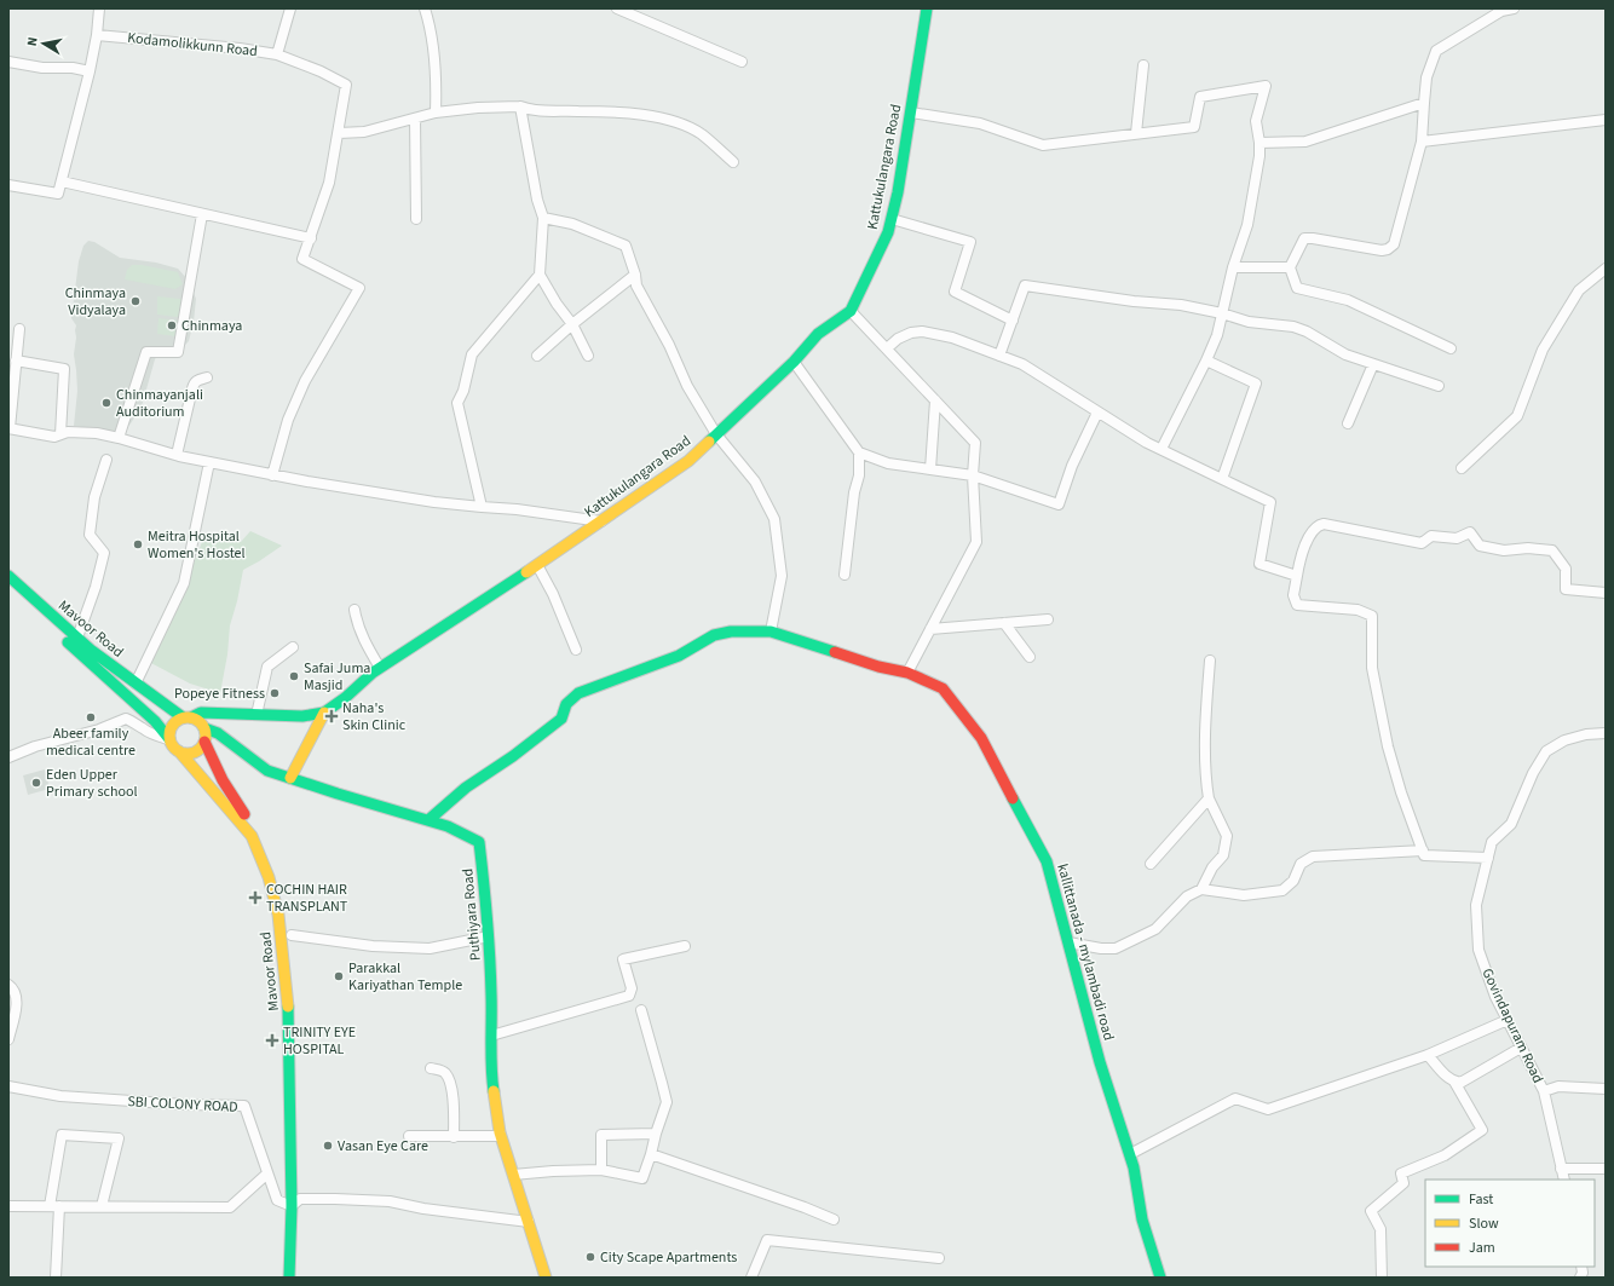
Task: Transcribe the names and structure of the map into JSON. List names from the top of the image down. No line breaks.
{"streets":{"street":["Kodamolikkunn Road","Kattukulangara Road","Mavoor Road","Puthiyara Road","kallittanada - mylambadi road","Govindapuram Road","SBI COLONY ROAD"]},"crossings":[["Kattukulangara Road","Mavoor Road"],["Kattukulangara Road","Puthiyara Road"],["Mavoor Road","Puthiyara Road"],["Mavoor Road","SBI COLONY ROAD"],["Puthiyara Road","kallittanada - mylambadi road"]],"places":{"other":["Chinmaya Vidyalaya","Chinmaya","Chinmayanjali Auditorium","Meitra Hospital Women's Hostel","Safai Juma Masjid","Popeye Fitness","Abeer family medical centre","Eden Upper Primary school","Parakkal Kariyathan Temple","Vasan Eye Care","City Scape Apartments"],"health":["Naha's Skin Clinic","COCHIN HAIR TRANSPLANT","TRINITY EYE HOSPITAL"]},"legend":["Fast","Slow","Jam"],"north":"left"}
